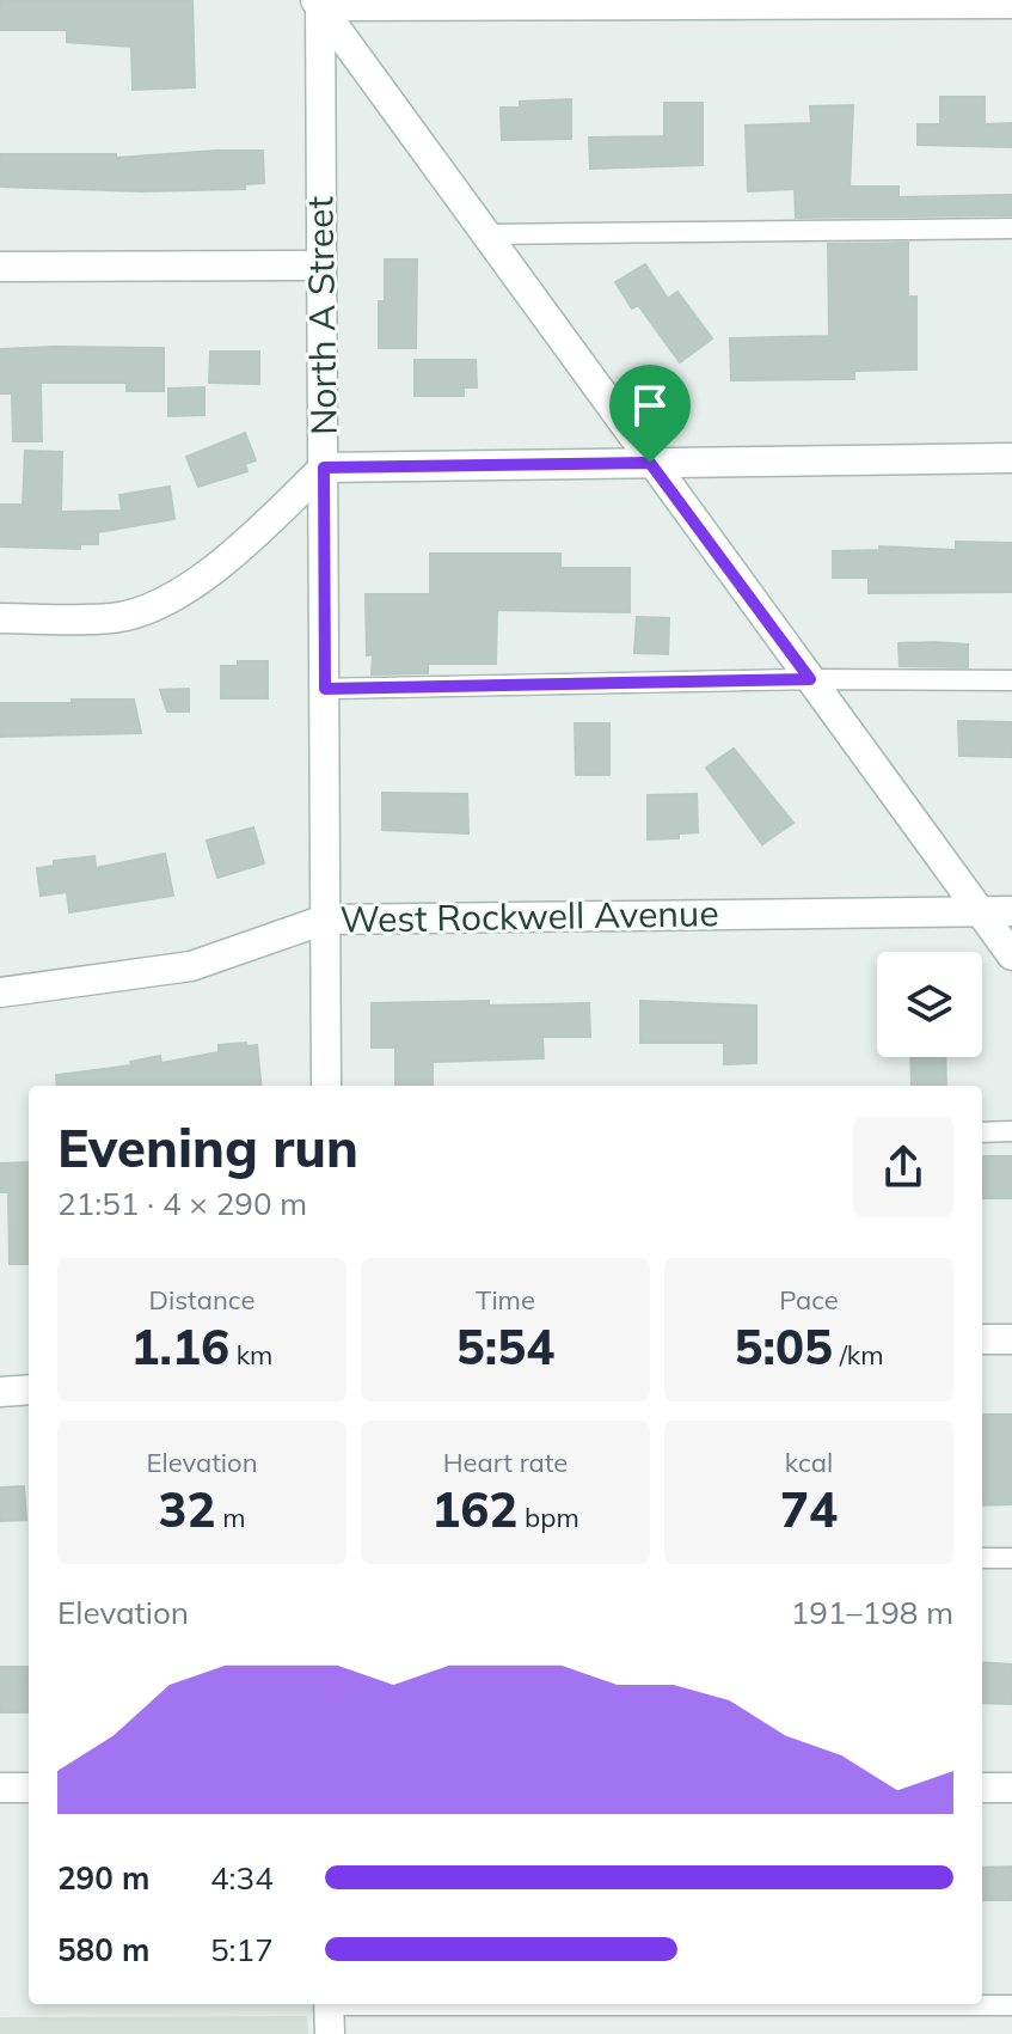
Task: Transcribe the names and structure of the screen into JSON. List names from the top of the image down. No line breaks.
{"streets":{"street":["North A Street","West Rockwell Avenue"]},"crossings":[["North A Street","West Rockwell Avenue"]],"page":{"heading":["Evening run","21:51 · 4 × 290 m"],"stats":[["Distance","1.16 km"],["Time","5:54"],["Pace","5:05 /km"],["Elevation","32 m"],["Heart rate","162 bpm"],["kcal","74"]],"chart":["Elevation","191–198 m"],"list":[{"name":"290 m","note":"4:34"},{"name":"580 m","note":"5:17"}]}}
